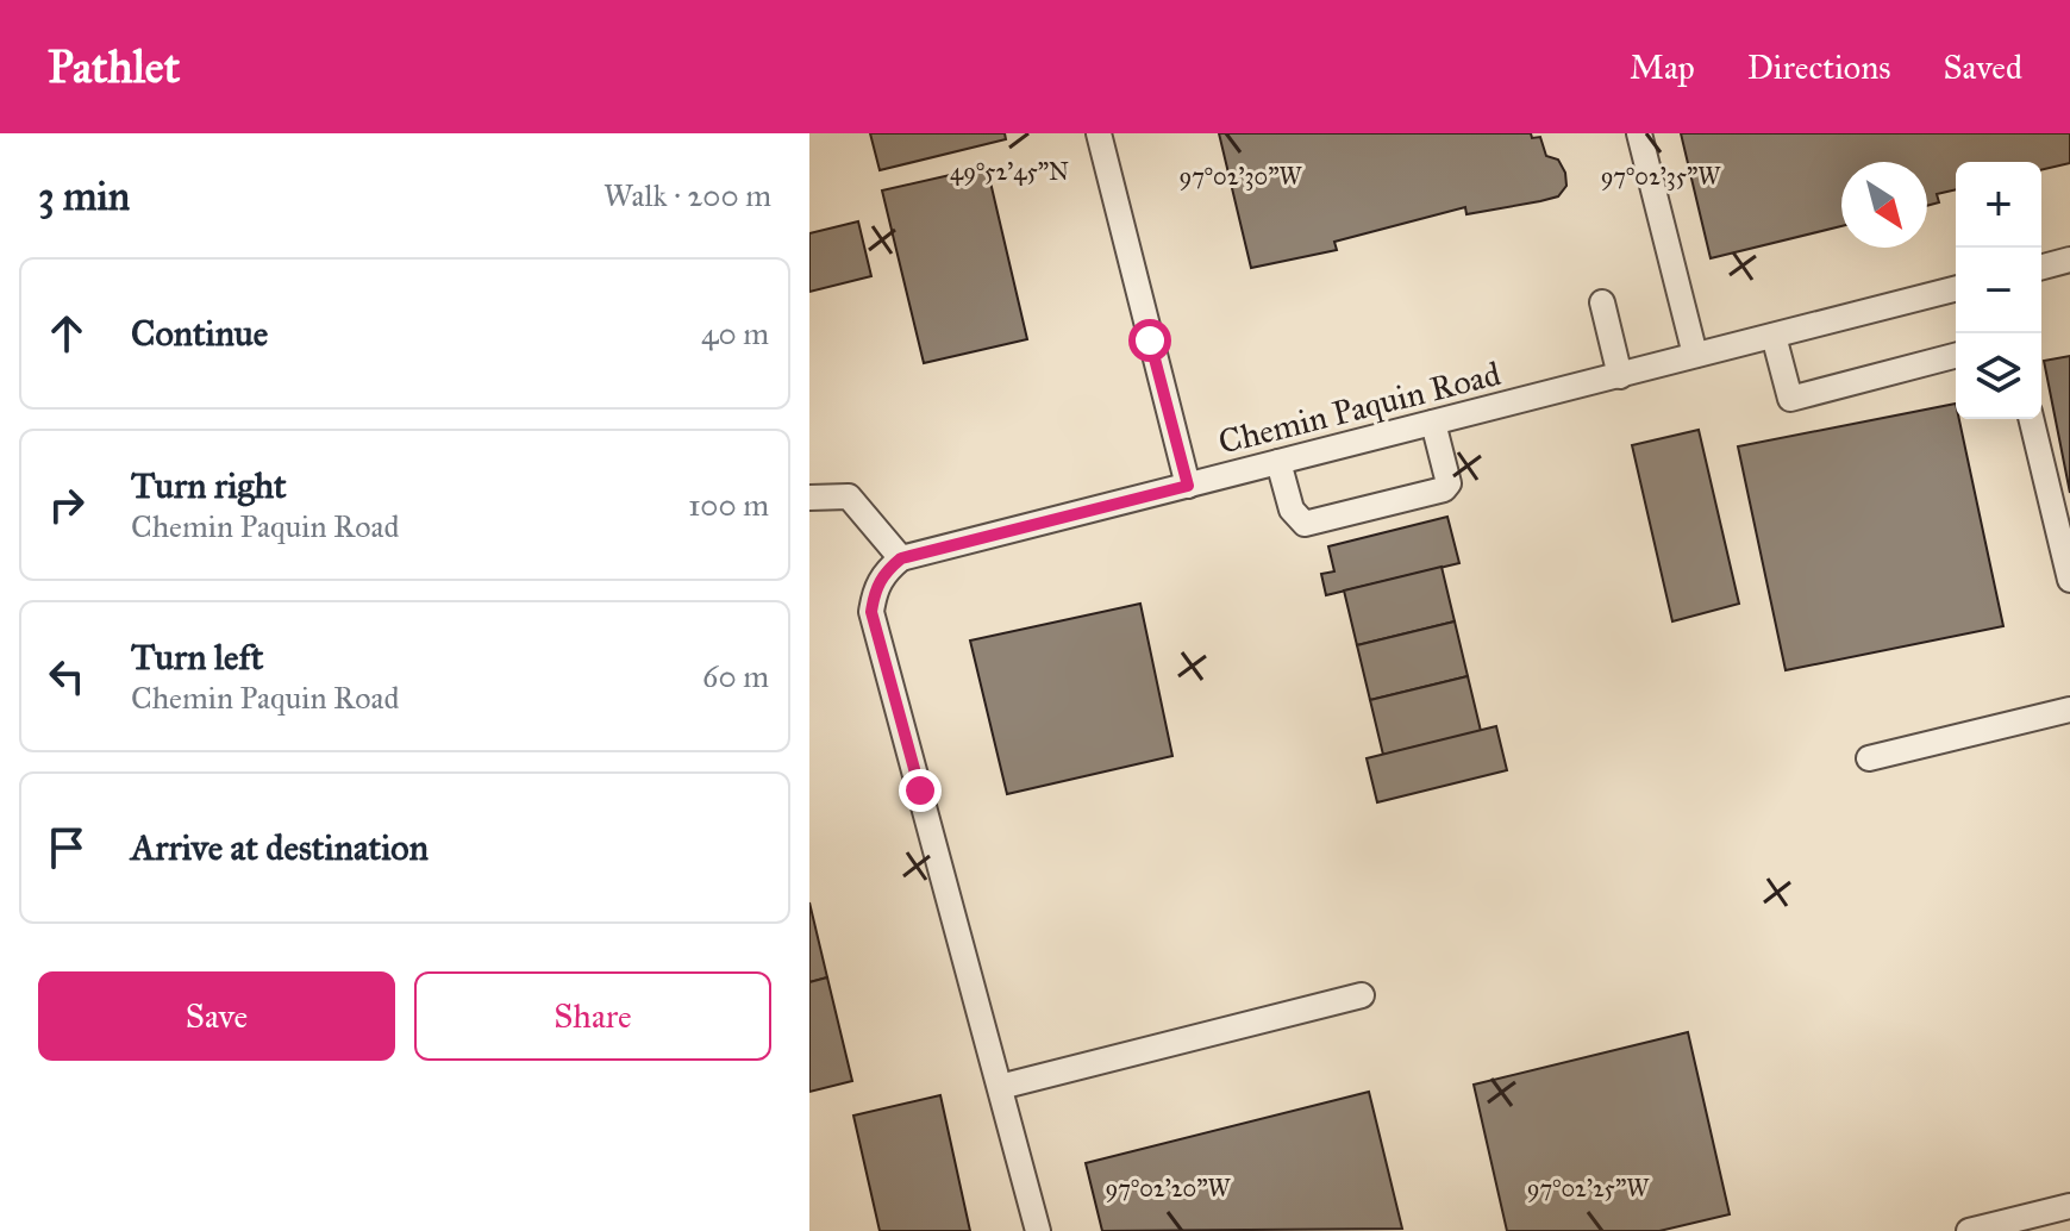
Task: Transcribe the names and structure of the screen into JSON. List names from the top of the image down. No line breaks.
{"streets":{"street":["Chemin Paquin Road"]},"north":"bottom right","page":{"header":"Pathlet","nav":["Map","Directions","Saved"],"heading":["3 min","Walk · 200 m"],"map_buttons":["+","−"],"list":[["Continue","40 m"],["Turn right","Chemin Paquin Road","100 m"],["Turn left","Chemin Paquin Road","60 m"],"Arrive at destination"],"buttons":["Save","Share"]},"coordinates":["49°52'45\"N","97°02'30\"W","97°02'35\"W","97°02'20\"W","97°02'25\"W"]}
